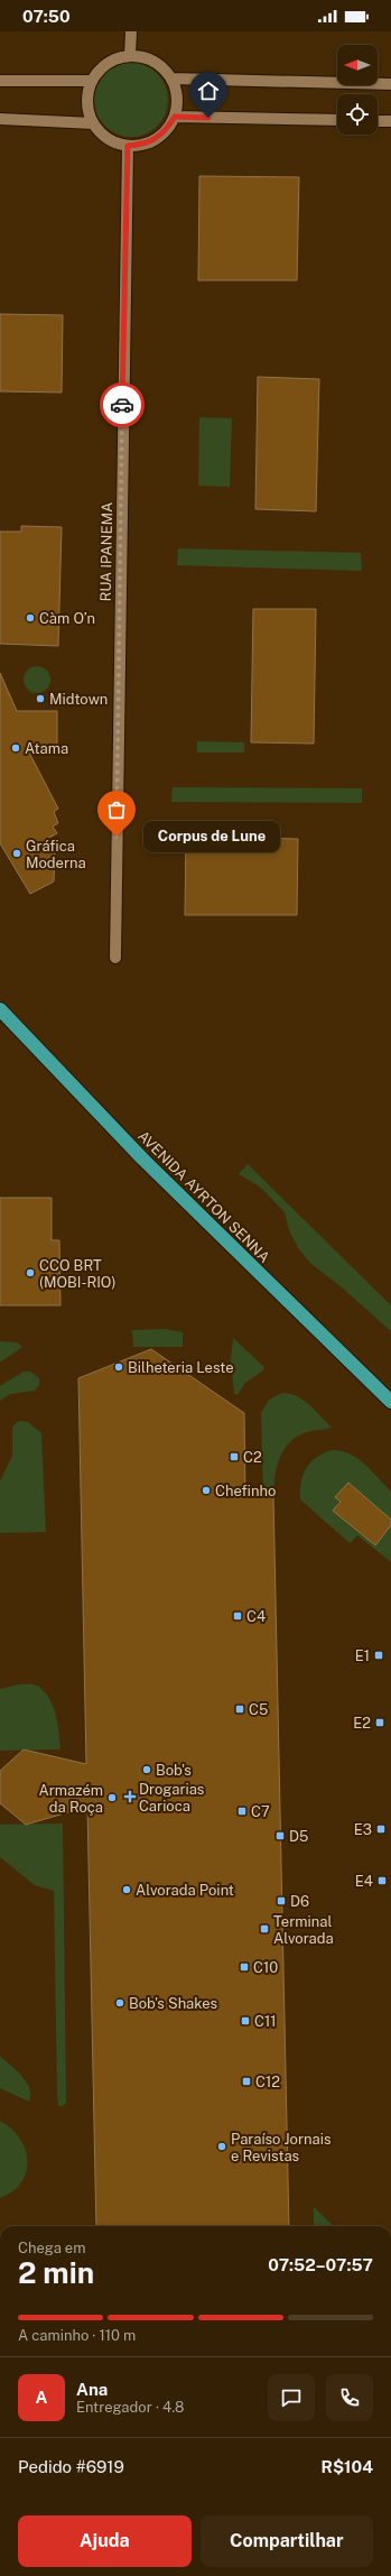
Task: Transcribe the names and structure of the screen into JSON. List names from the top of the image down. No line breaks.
{"streets":{"highway":["AVENIDA AYRTON SENNA"],"street":["RUA IPANEMA"]},"places":{"other":["Càm O’n","Midtown","Atama","Corpus de Lune","Gráfica Moderna","CCO BRT (MOBI-RIO)","Bilheteria Leste","Chefinho","Bob's","Armazém da Roça","Alvorada Point","Bob's Shakes","Paraíso Jornais e Revistas"],"transit":["C2","C4","E1","C5","E2","C7","E3","D5","E4","D6","Terminal Alvorada","C10","C11","C12"],"health":["Drogarias Carioca"]},"north":"left","page":{"status":"07:50","bubble":"Corpus de Lune","heading":["2 min","Chega em","07:52–07:57"],"panel":["Ana","Entregador · 4.8","Pedido #6919","R$104"],"bar":"A caminho · 110 m","round":"A","buttons":["Ajuda","Compartilhar"]}}
